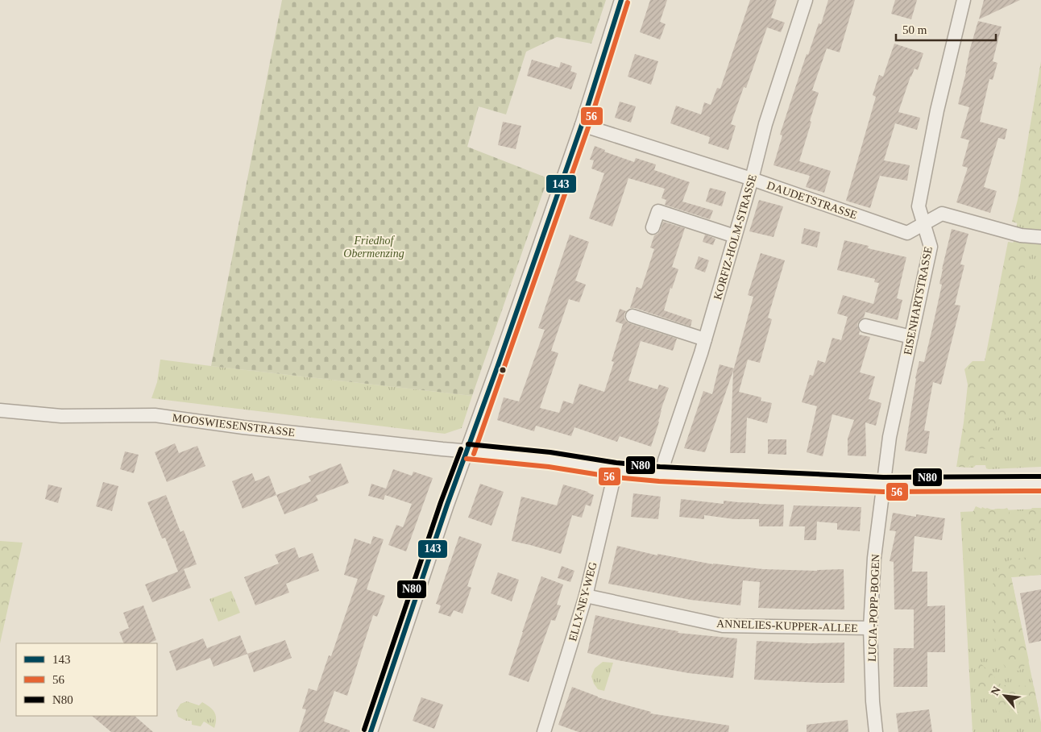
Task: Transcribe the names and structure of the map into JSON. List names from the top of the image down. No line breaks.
{"streets":{"street":["DAUDETSTRASSE","KORFIZ-HOLM-STRASSE","EISENHARTSTRASSE","MOOSWIESENSTRASSE","ELLY-NEY-WEG","LUCIA-POPP-BOGEN","ANNELIES-KUPPER-ALLEE"]},"crossings":[["DAUDETSTRASSE","KORFIZ-HOLM-STRASSE"],["DAUDETSTRASSE","EISENHARTSTRASSE"],["KORFIZ-HOLM-STRASSE","MOOSWIESENSTRASSE"],["EISENHARTSTRASSE","MOOSWIESENSTRASSE"],["EISENHARTSTRASSE","LUCIA-POPP-BOGEN"],["MOOSWIESENSTRASSE","ELLY-NEY-WEG"],["MOOSWIESENSTRASSE","LUCIA-POPP-BOGEN"],["ELLY-NEY-WEG","ANNELIES-KUPPER-ALLEE"],["LUCIA-POPP-BOGEN","ANNELIES-KUPPER-ALLEE"]],"parks":["Friedhof Obermenzing"],"lines":["transit line 143","transit line 56","transit line N80"],"legend":["143","56","N80"],"scale_bar":"50 m","north":"top left"}
